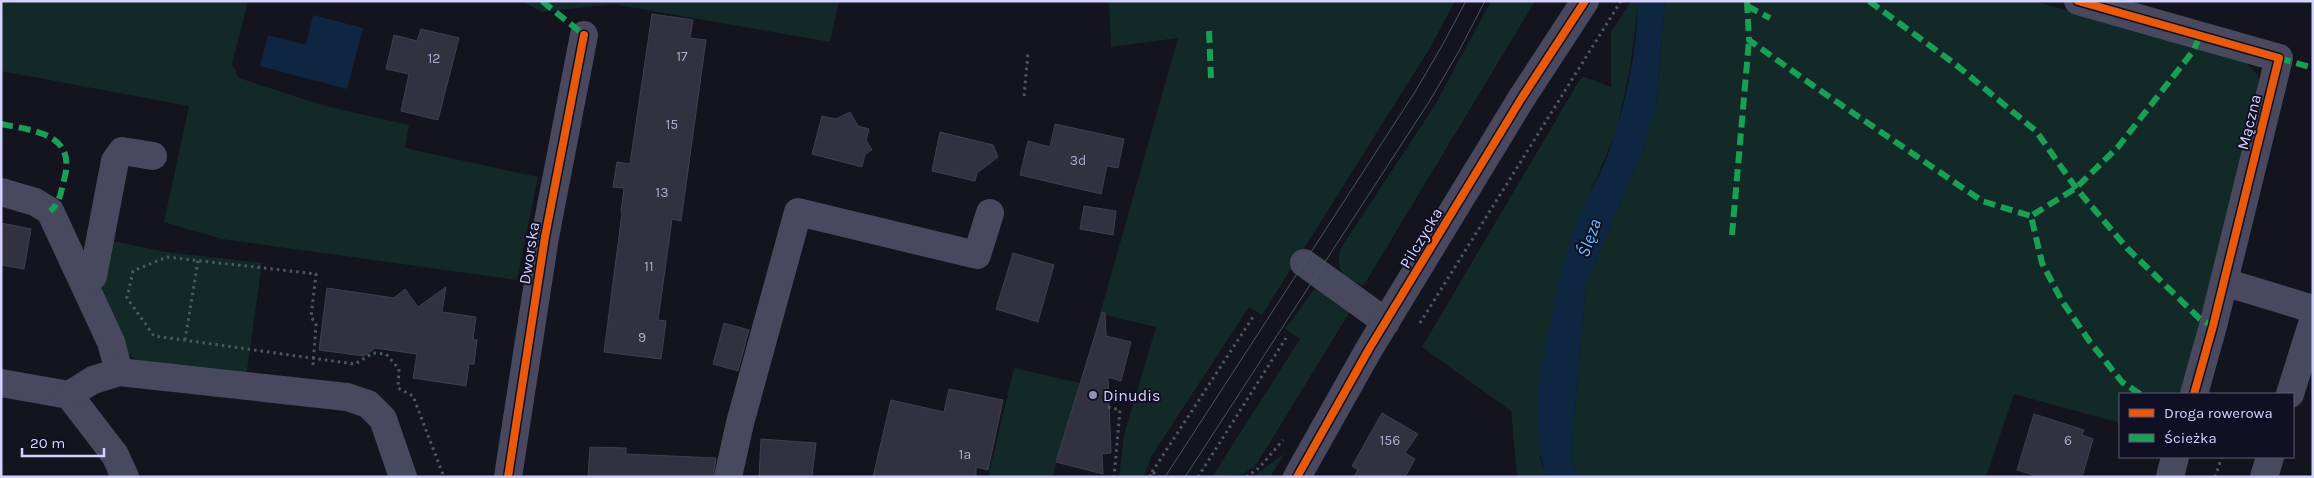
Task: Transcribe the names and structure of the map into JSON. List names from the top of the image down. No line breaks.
{"streets":{"street":["Mączna","Pilczycka","Dworska"]},"water":["Ślęza"],"places":["Dinudis"],"house_numbers":["17","12","15","3d","13","11","9","156","6","1a"],"legend":["Droga rowerowa","Ścieżka"],"scale_bar":"20 m"}
